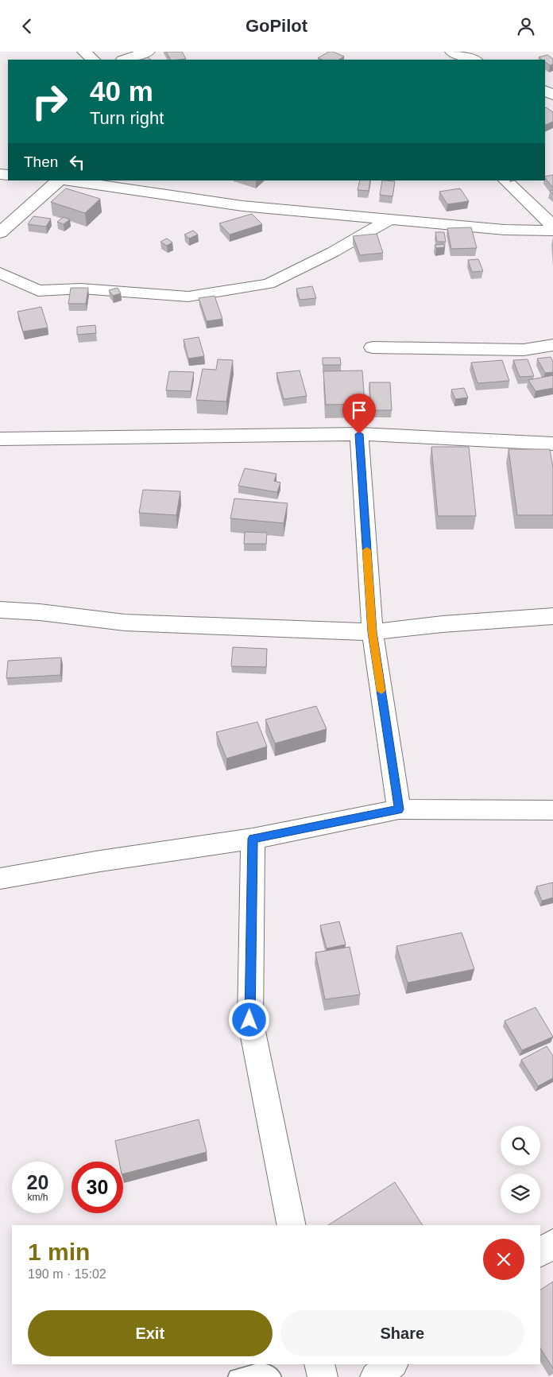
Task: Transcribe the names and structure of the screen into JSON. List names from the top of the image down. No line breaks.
{"page":{"header":"GoPilot","turn":["40 m","Turn right"],"then":"Then","speed":"20 km/h","limit":"30","heading":["1 min","190 m · 15:02"],"buttons":["Exit","Share"]}}
